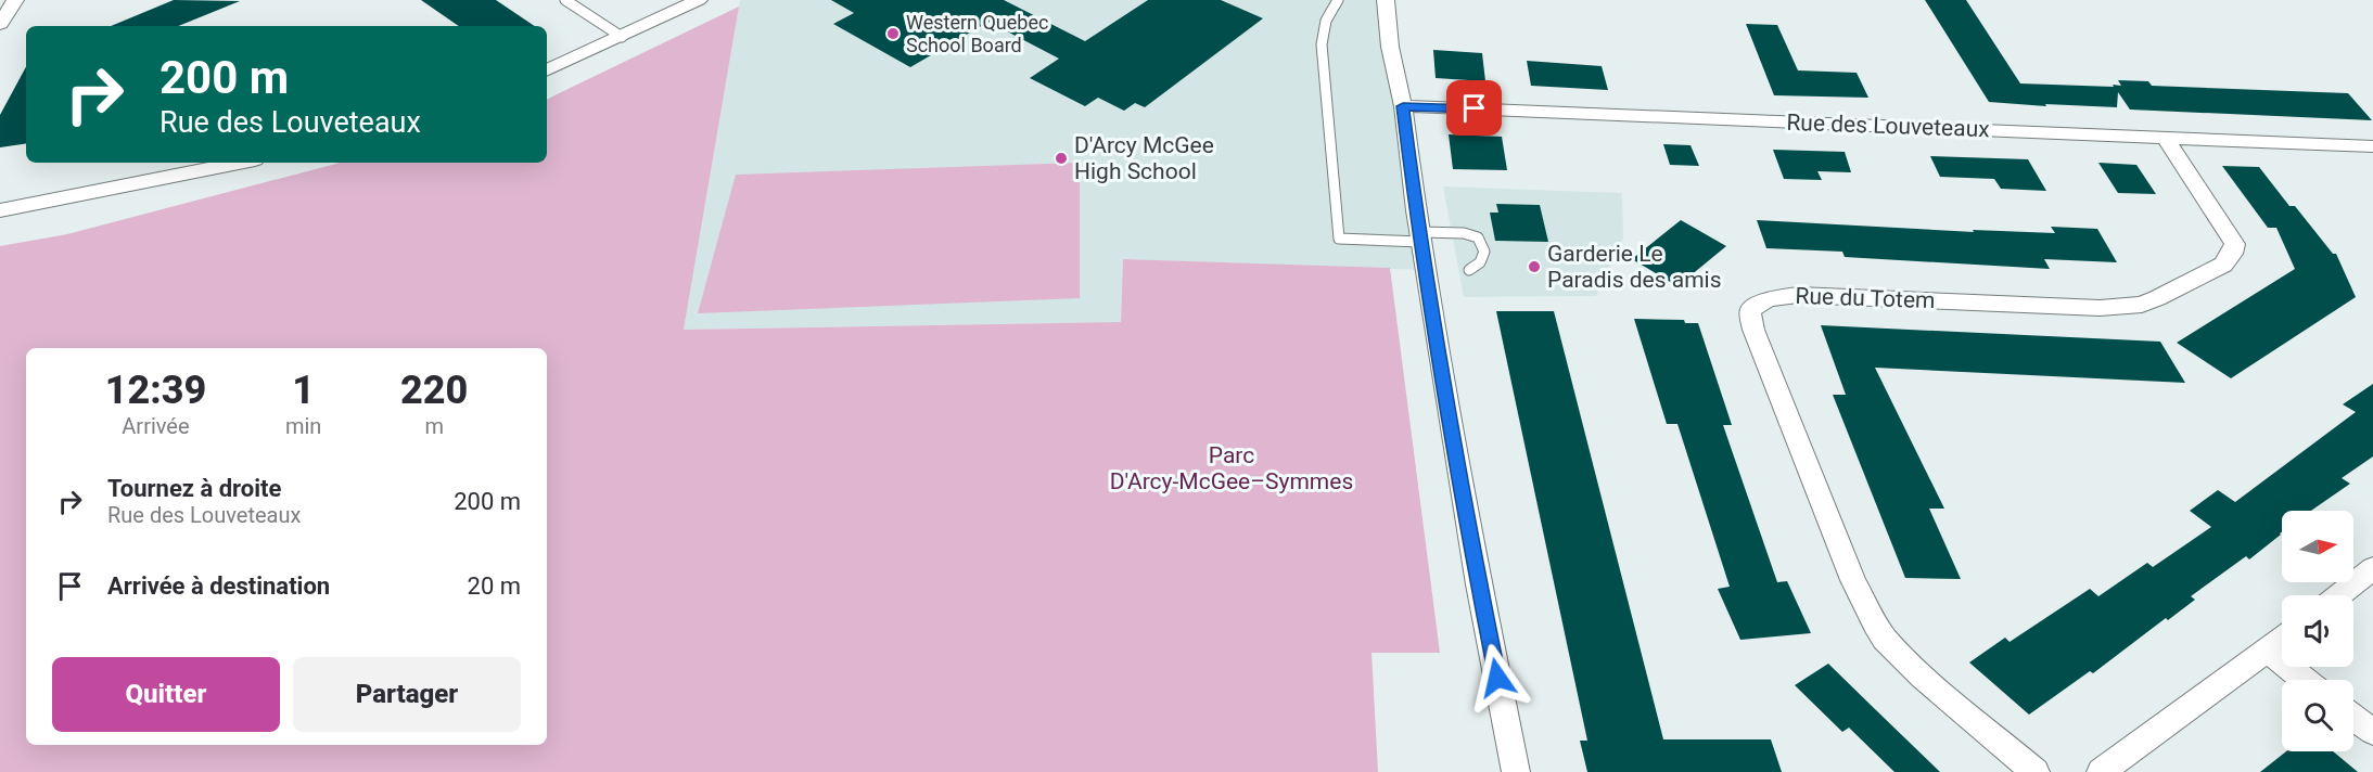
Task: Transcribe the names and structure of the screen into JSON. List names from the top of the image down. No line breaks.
{"streets":{"street":["Rue des Louveteaux","Rue du Totem"]},"crossings":[["Rue des Louveteaux","Rue du Totem"]],"parks":["Parc D'Arcy-McGee–Symmes"],"places":["Western Quebec School Board","D'Arcy McGee High School","Garderie Le Paradis des amis"],"north":"right","page":{"turn":["200 m","Rue des Louveteaux"],"eta":["12:39","Arrivée","1","min","220","m"],"list":[{"name":"Tournez à droite","note":"Rue des Louveteaux","value":"200 m"},{"name":"Arrivée à destination","value":"20 m"}],"buttons":["Quitter","Partager"]}}
